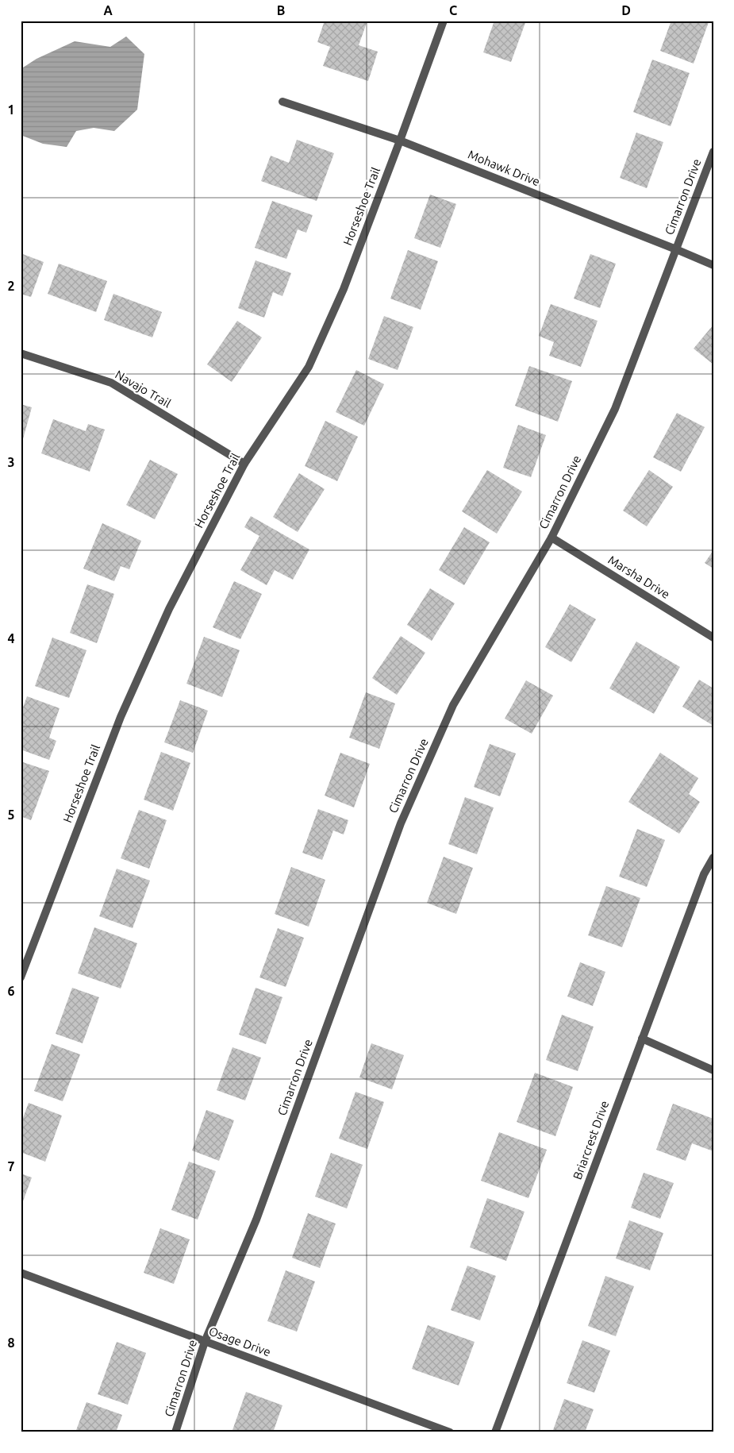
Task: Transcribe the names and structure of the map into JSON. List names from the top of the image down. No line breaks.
{"streets":{"street":["Mohawk Drive","Cimarron Drive","Horseshoe Trail","Navajo Trail","Marsha Drive","Briarcrest Drive","Osage Drive"]},"crossings":[["Mohawk Drive","Cimarron Drive"],["Mohawk Drive","Horseshoe Trail"],["Cimarron Drive","Marsha Drive"],["Cimarron Drive","Osage Drive"],["Horseshoe Trail","Navajo Trail"]],"grid":{"columns":["A","B","C","D"],"rows":["1","2","3","4","5","6","7","8"]}}
